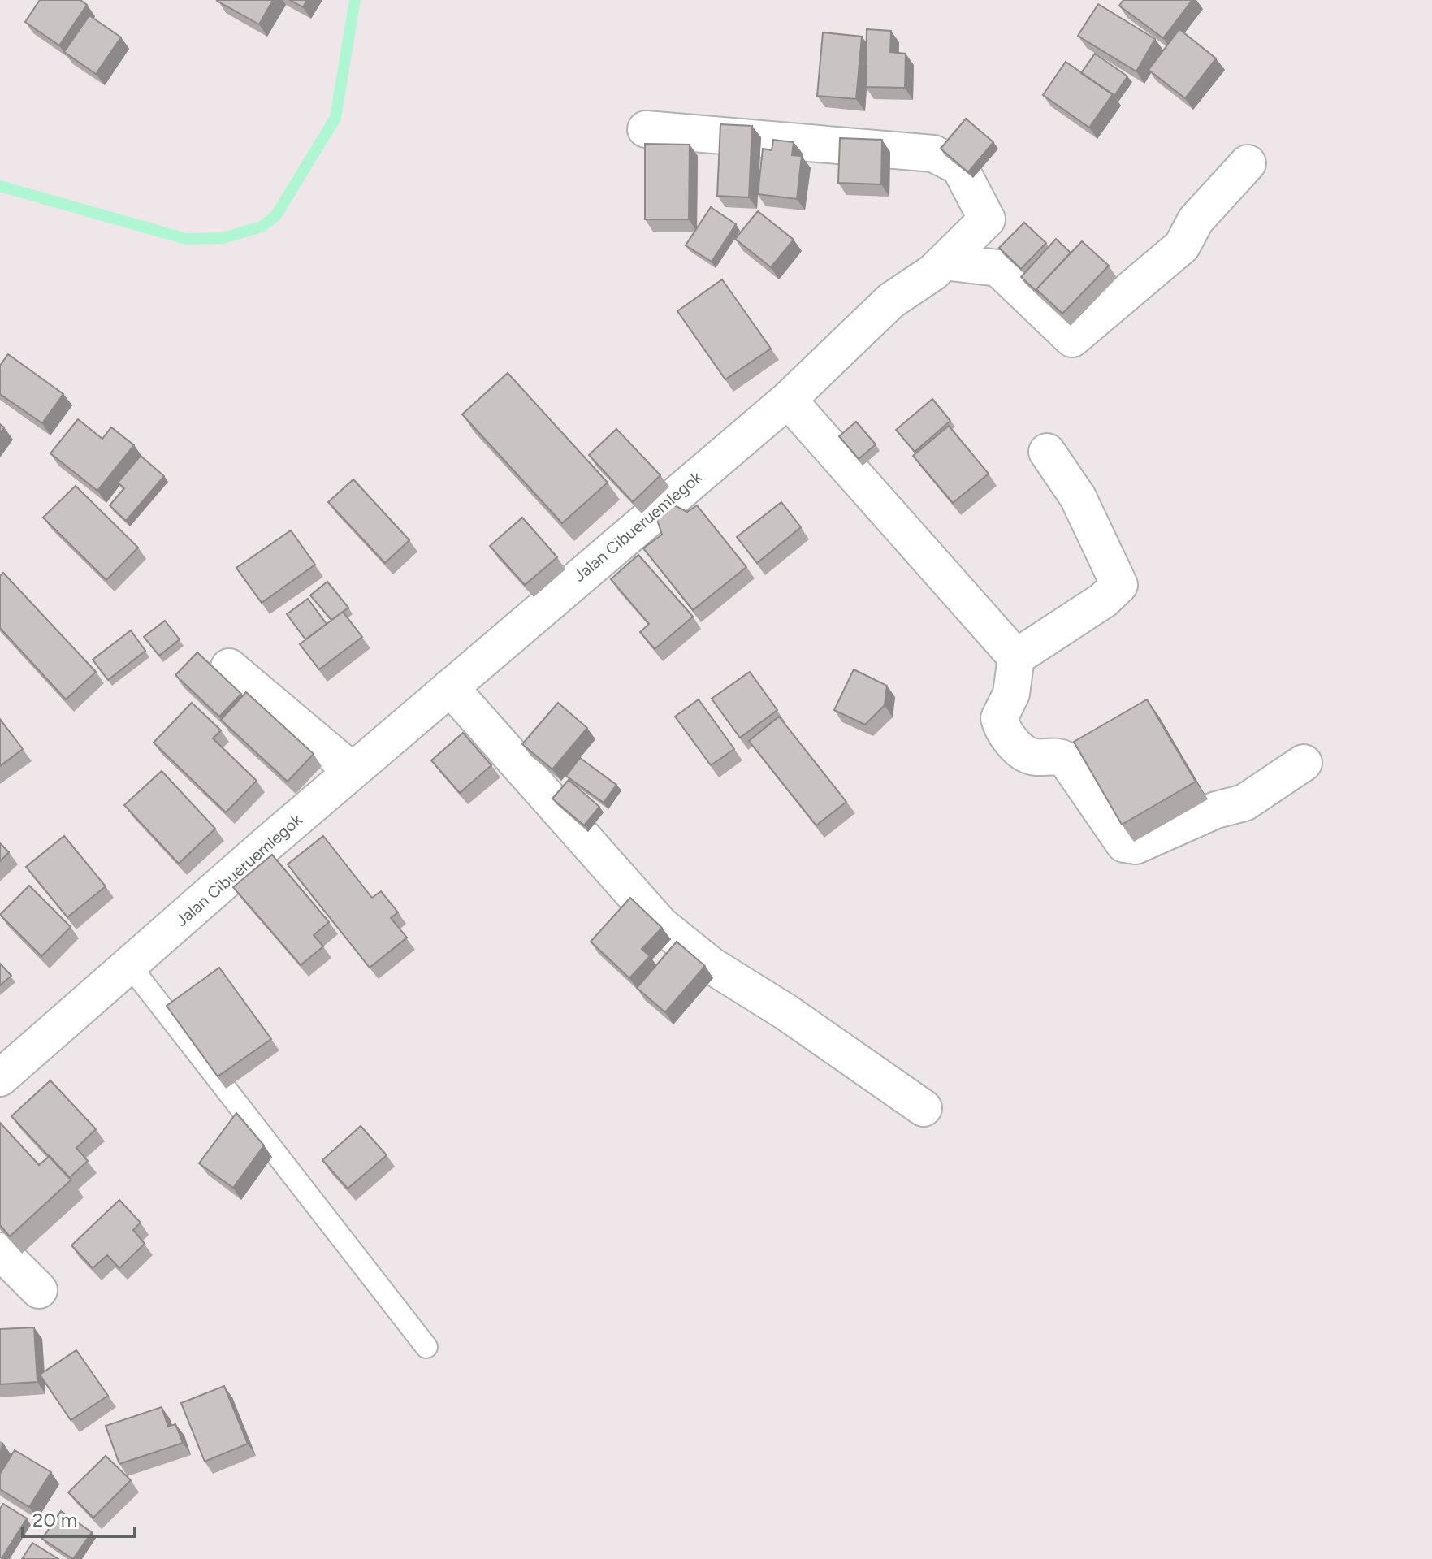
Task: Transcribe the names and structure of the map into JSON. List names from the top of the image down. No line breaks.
{"streets":{"street":["Jalan Cibueruemlegok"]},"scale_bar":"20 m"}
